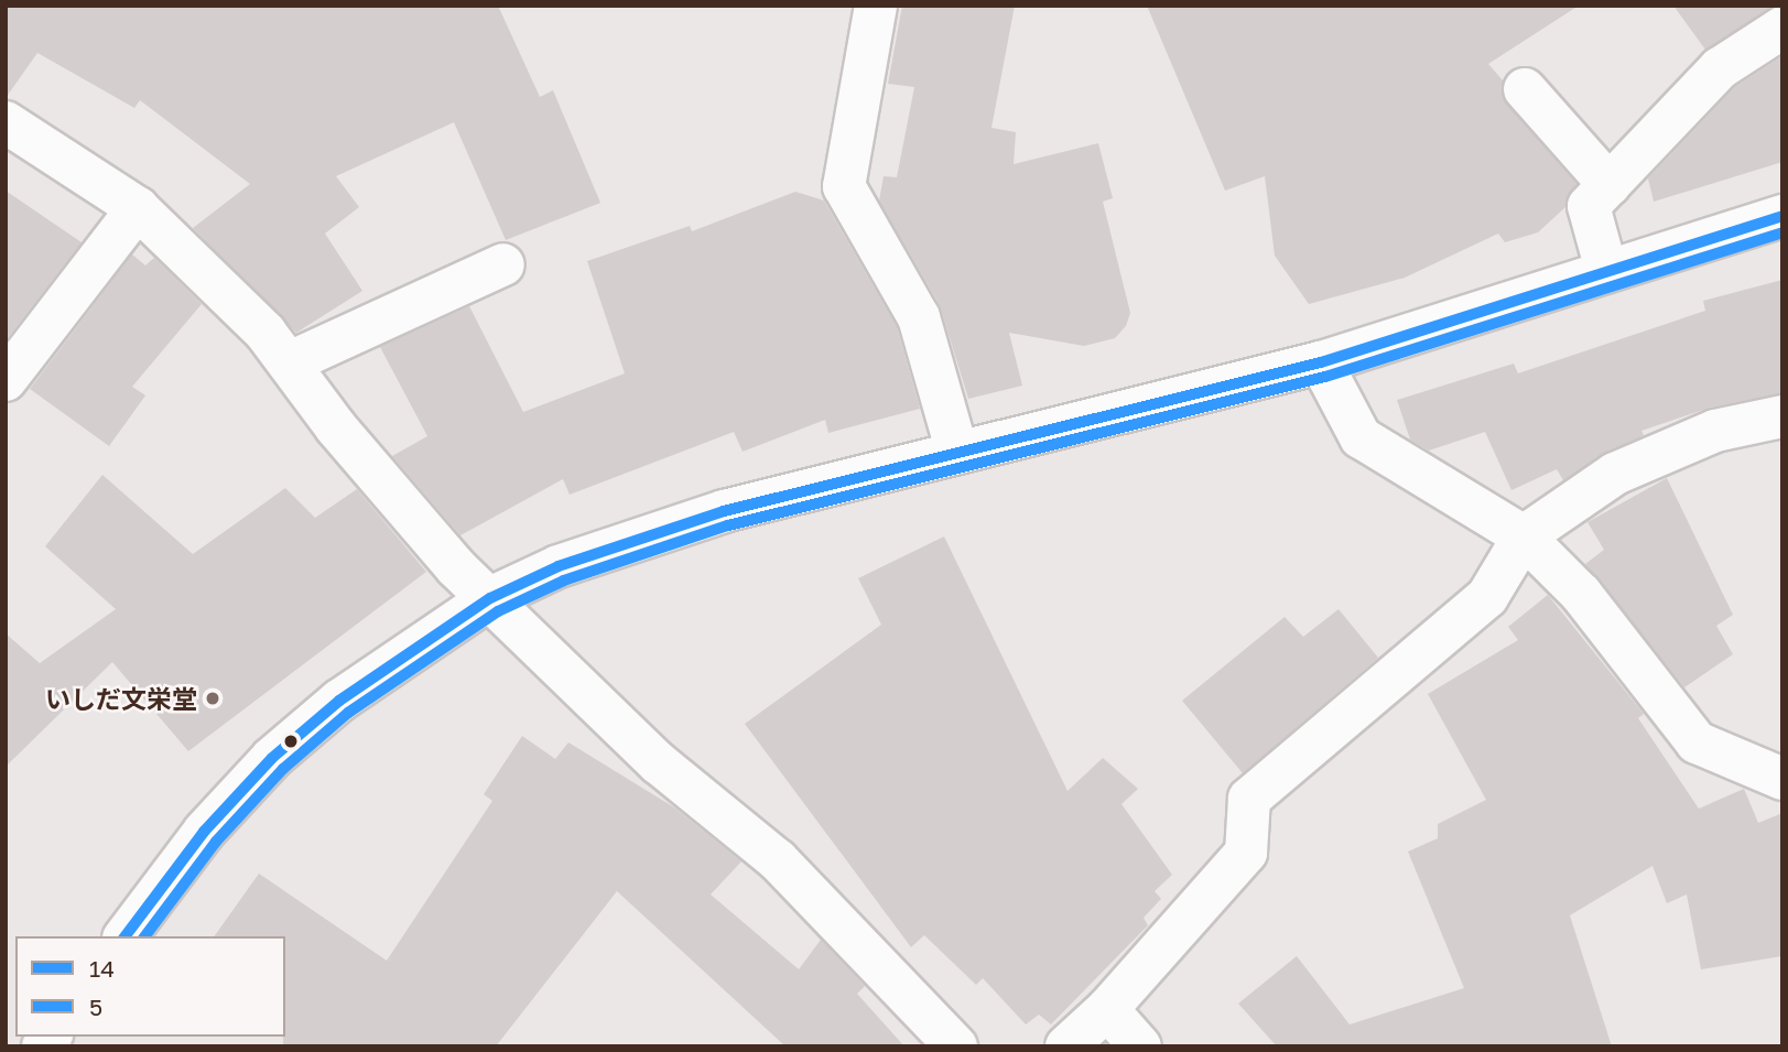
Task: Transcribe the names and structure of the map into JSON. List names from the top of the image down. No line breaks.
{"places":["いしだ文栄堂"],"lines":["transit line 14","transit line 5"],"legend":["14","5"]}
